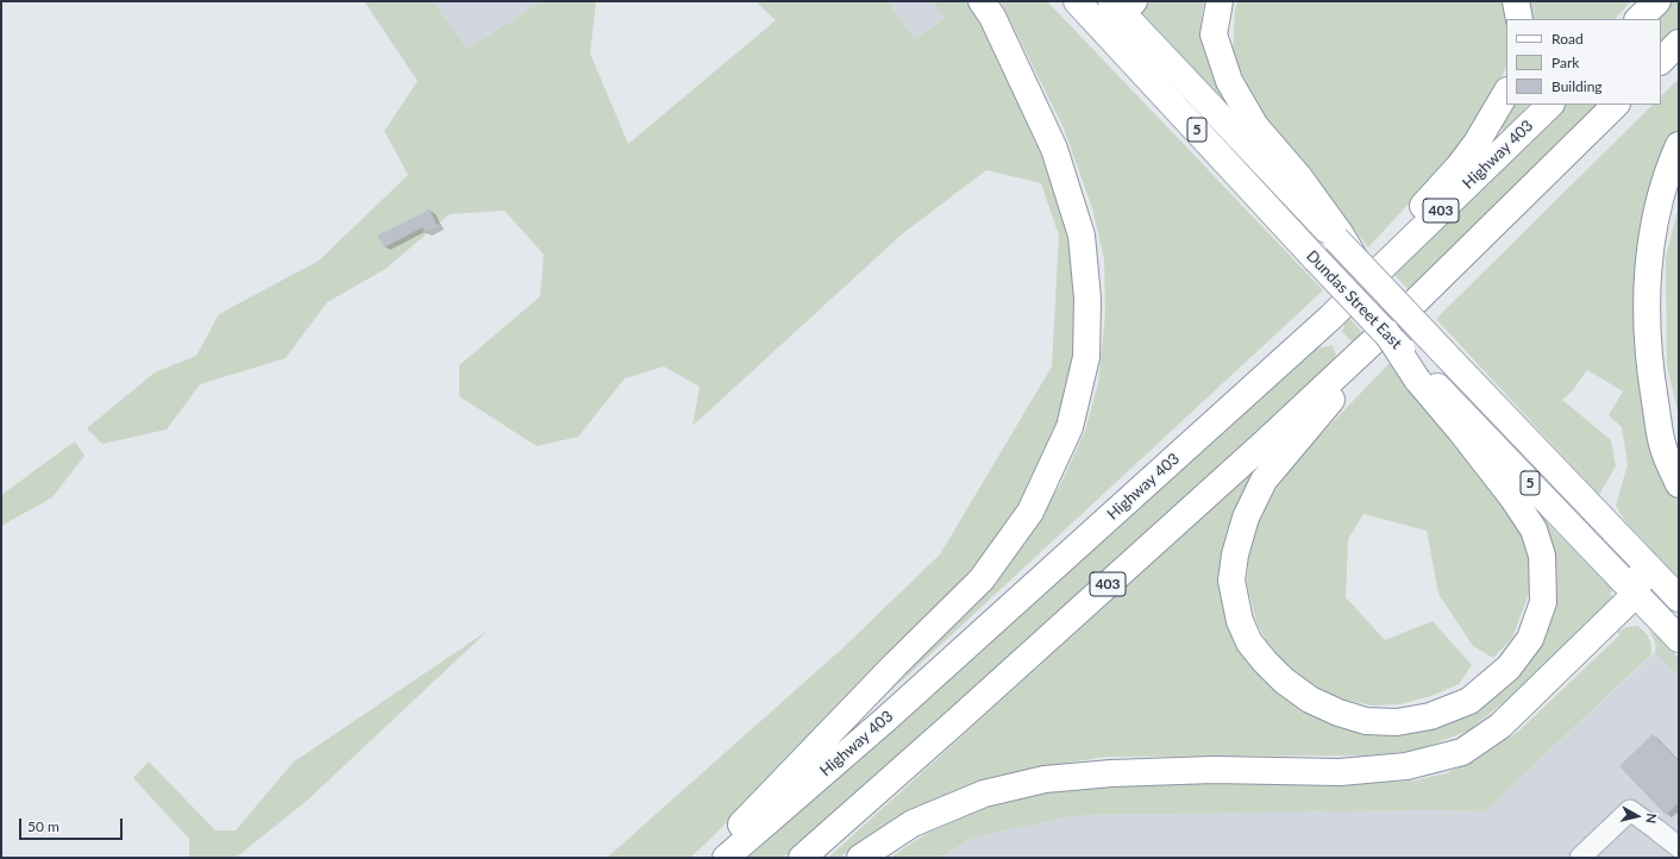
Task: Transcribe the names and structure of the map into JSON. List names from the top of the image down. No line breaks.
{"streets":{"main road":["5","Highway 403","403","Dundas Street East"]},"crossings":[["5","Dundas Street East"]],"legend":["Road","Park","Building"],"scale_bar":"50 m","north":"right"}
